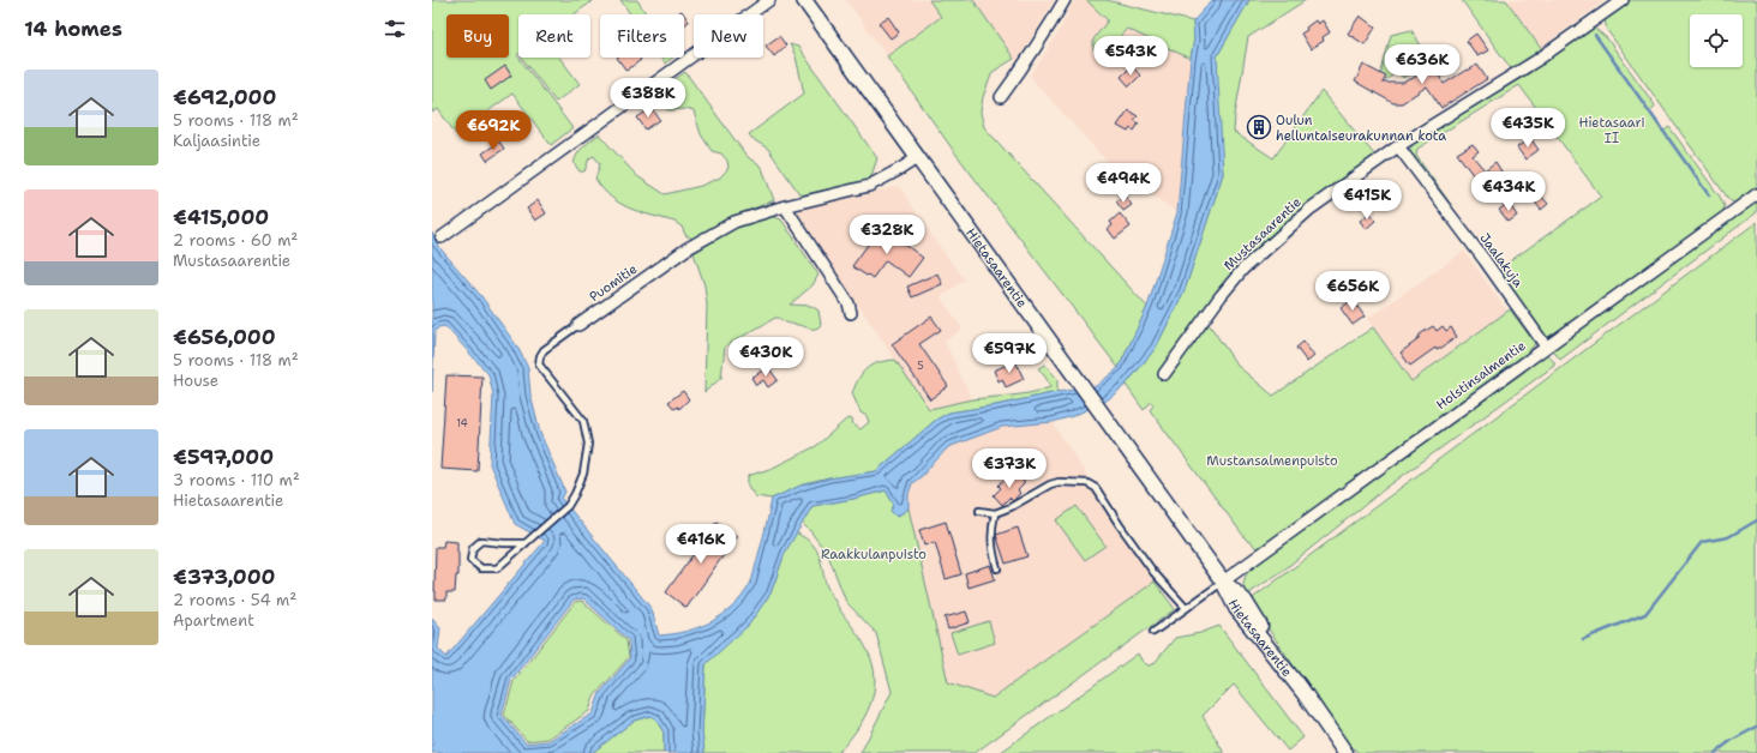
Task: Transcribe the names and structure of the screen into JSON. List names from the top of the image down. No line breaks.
{"streets":{"street":["Mustasaarentie","Jaalakuja","Hietasaarentie","Puomitie","Holstinsalmentie"]},"crossings":[["Mustasaarentie","Jaalakuja"],["Jaalakuja","Holstinsalmentie"],["Hietasaarentie","Puomitie"],["Hietasaarentie","Holstinsalmentie"]],"parks":["Hietasaari II","Mustansalmenpuisto","Raakkulanpuisto"],"places":{"building":["Oulun helluntaiseurakunnan kota"]},"house_numbers":["5","14"],"page":{"heading":"14 homes","chip":["Buy","Rent","Filters","New"],"price":["€543K","€636K","€388K","€435K","€692K","€494K","€434K","€415K","€328K","€656K","€597K","€430K","€373K","€416K"],"list":[{"name":"€692,000","note":"5 rooms · 118 m² · Kaljaasintie"},{"name":"€415,000","note":"2 rooms · 60 m² · Mustasaarentie"},{"name":"€656,000","note":"5 rooms · 118 m² · House"},{"name":"€597,000","note":"3 rooms · 110 m² · Hietasaarentie"},{"name":"€373,000","note":"2 rooms · 54 m² · Apartment"}]}}
